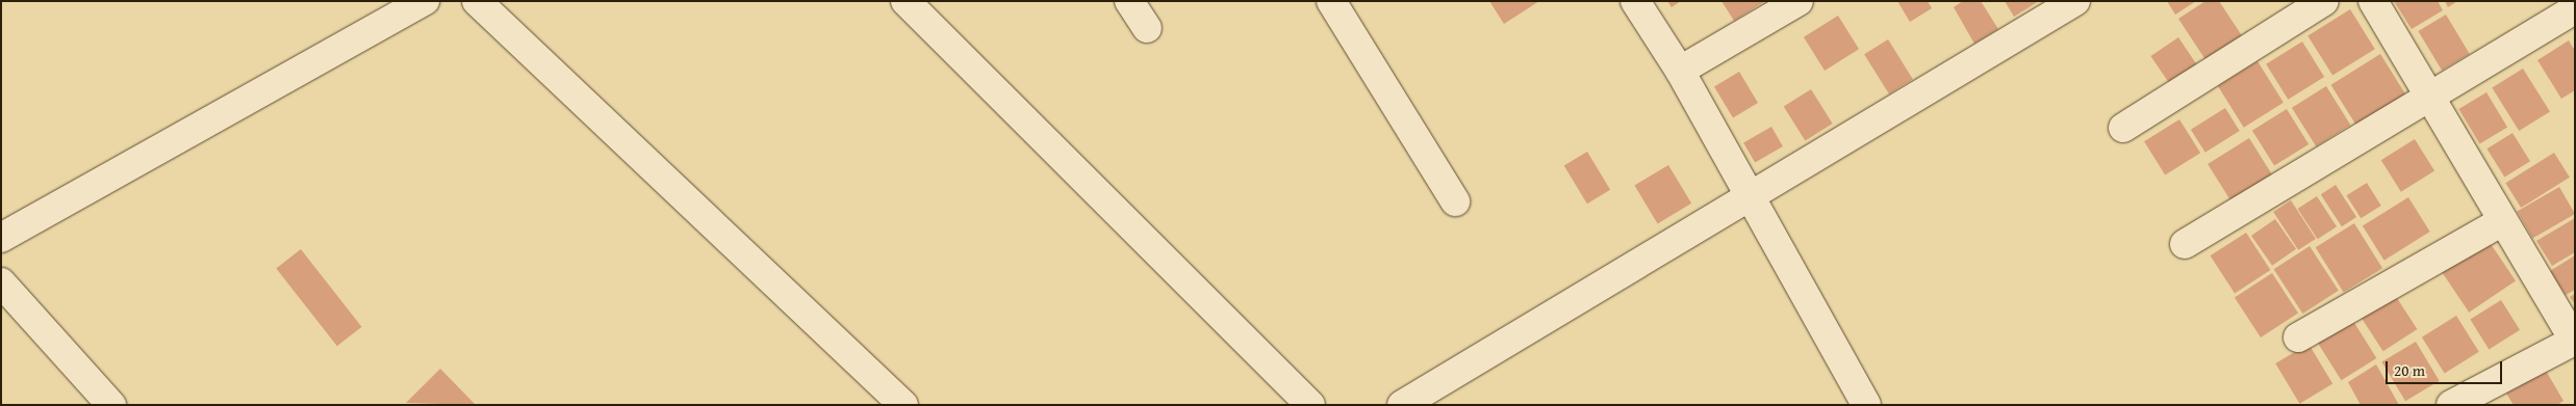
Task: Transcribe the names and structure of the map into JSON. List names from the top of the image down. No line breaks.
{"scale_bar":"20 m"}
